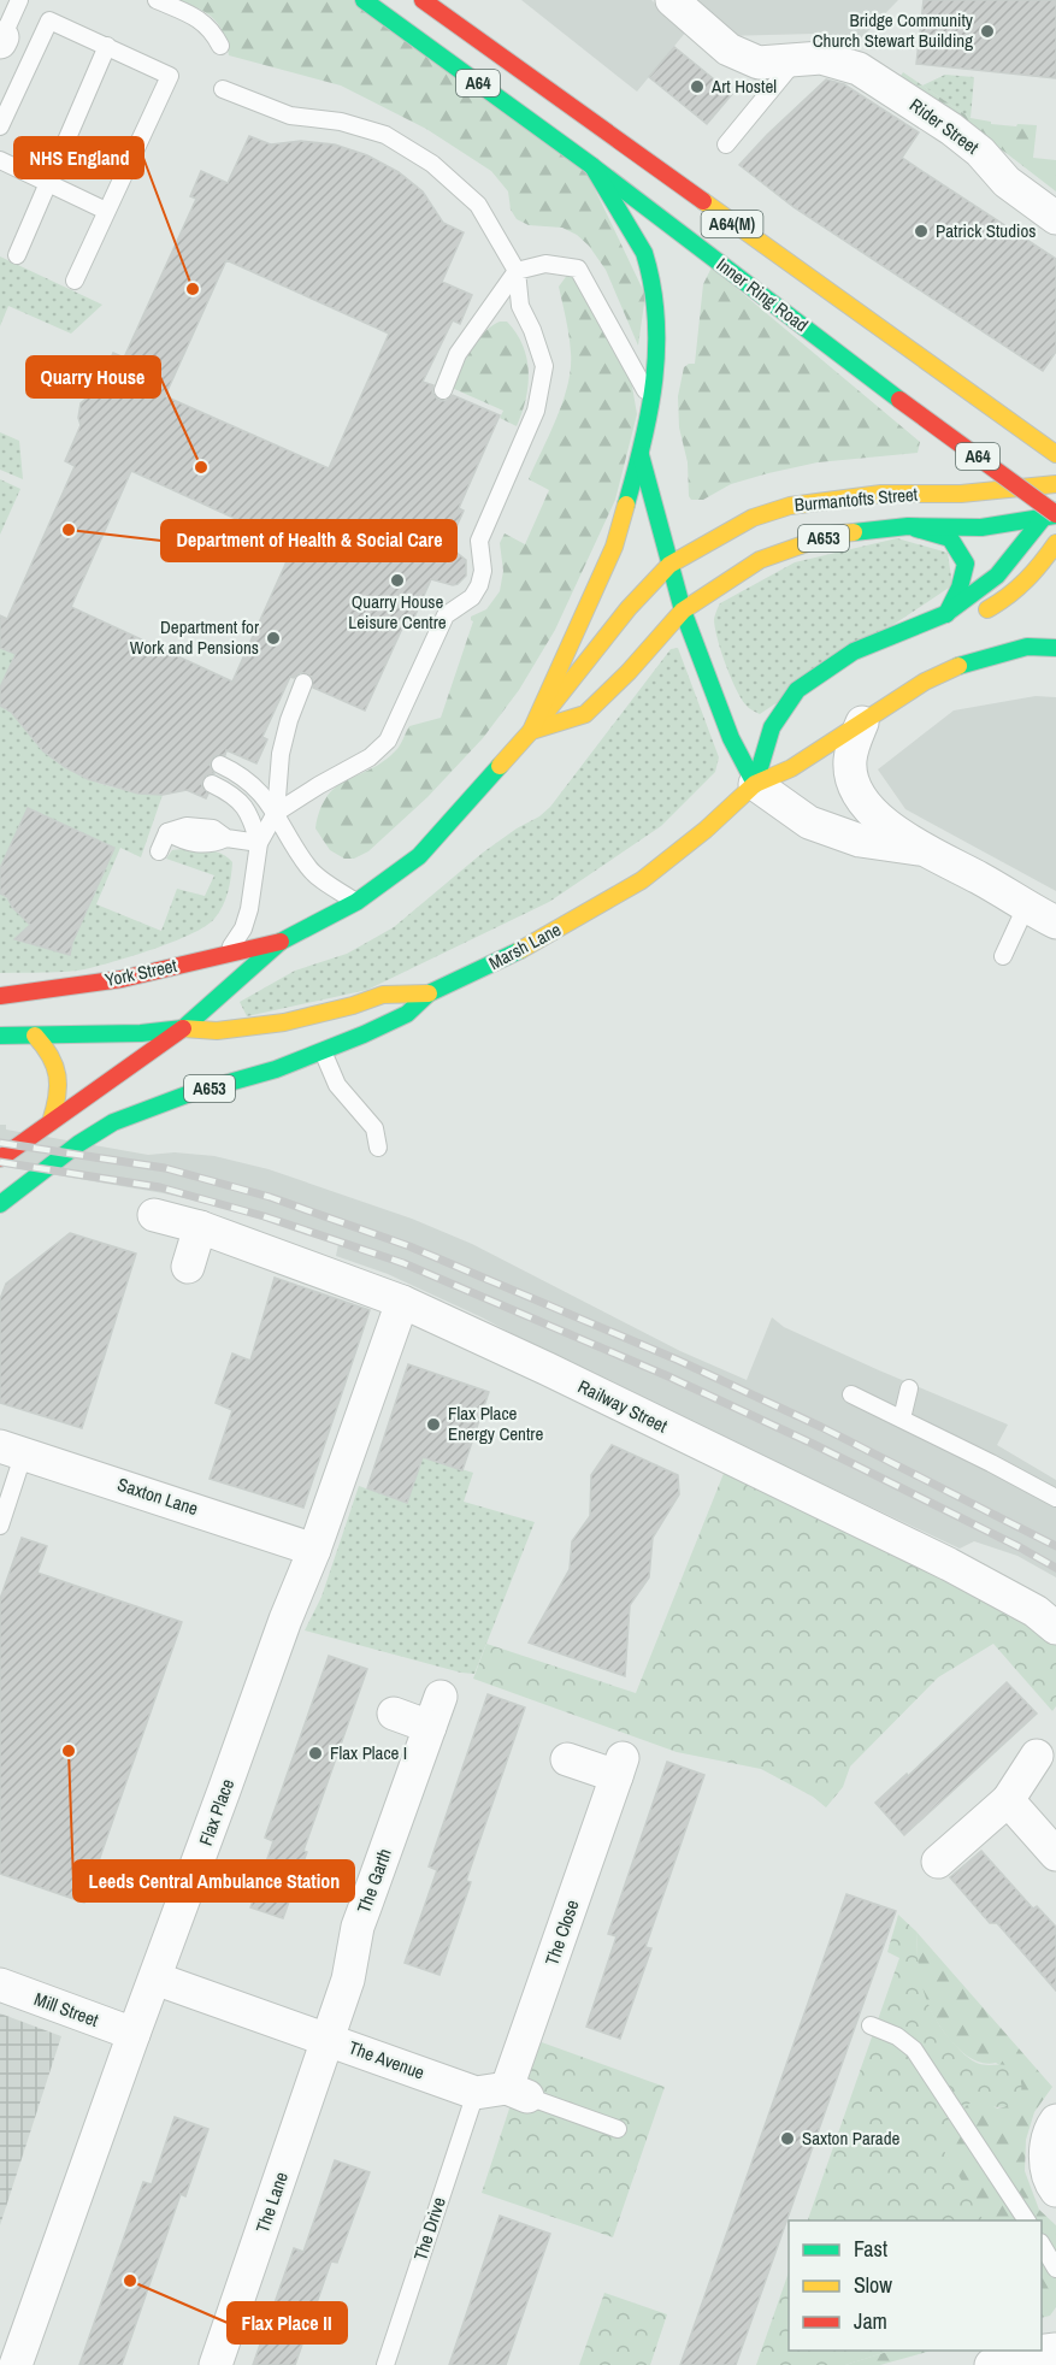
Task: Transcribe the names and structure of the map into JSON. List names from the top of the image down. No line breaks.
{"streets":{"main road":["A64","A64(M)","Inner Ring Road","Burmantofts Street","A653","Marsh Lane","York Street"],"street":["Rider Street","Railway Street","Saxton Lane","Flax Place","The Garth","The Close","Mill Street","The Avenue","The Lane"],"lane":["The Drive"]},"crossings":[["Inner Ring Road","A653"],["Burmantofts Street","A653"],["A653","Marsh Lane"],["Railway Street","Flax Place"],["Saxton Lane","Flax Place"],["Flax Place","Mill Street"],["Flax Place","The Avenue"],["The Garth","The Avenue"],["The Garth","The Lane"],["The Close","The Avenue"],["The Close","The Drive"],["The Avenue","The Lane"],["The Avenue","The Drive"]],"places":["Bridge Community Church Stewart Building","Art Hostel","Patrick Studios","NHS England","Quarry House","Department of Health & Social Care","Quarry House Leisure Centre","Department for Work and Pensions","Flax Place Energy Centre","Leeds Central Ambulance Station","Flax Place I","Saxton Parade","Flax Place II"],"legend":["Fast","Slow","Jam"]}
